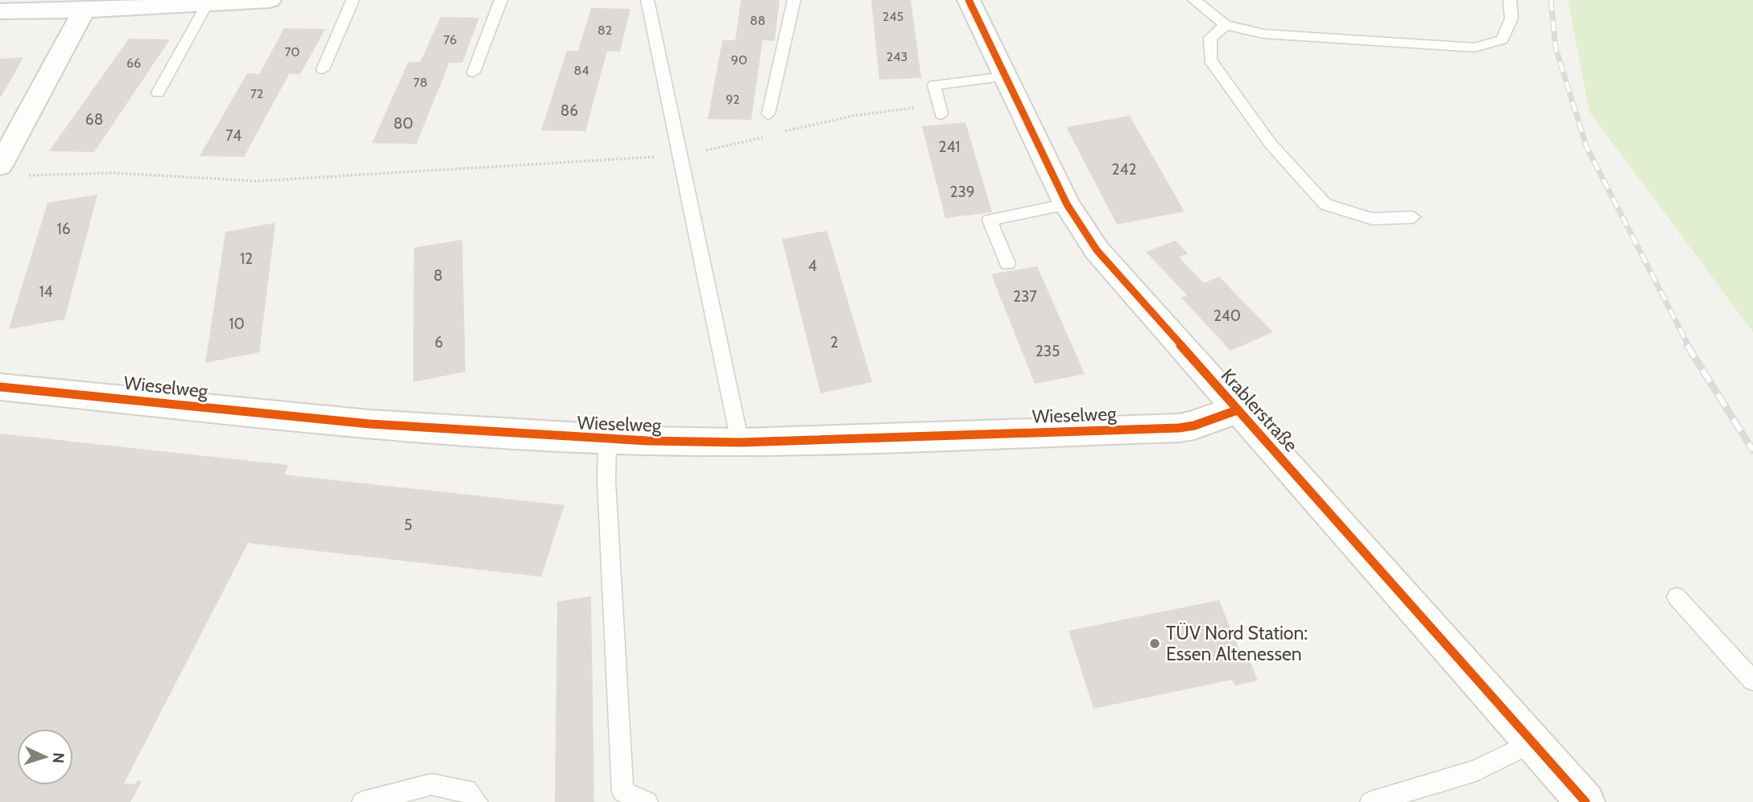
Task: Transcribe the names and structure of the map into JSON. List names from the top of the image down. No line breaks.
{"streets":{"street":["Wieselweg","Krablerstraße"]},"crossings":[["Wieselweg","Krablerstraße"]],"places":["TÜV Nord Station: Essen Altenessen"],"house_numbers":["245","88","82","76","70","243","90","66","84","78","72","92","86","68","80","74","241","242","239","16","12","4","8","14","237","240","10","6","2","235","5"],"north":"right"}
